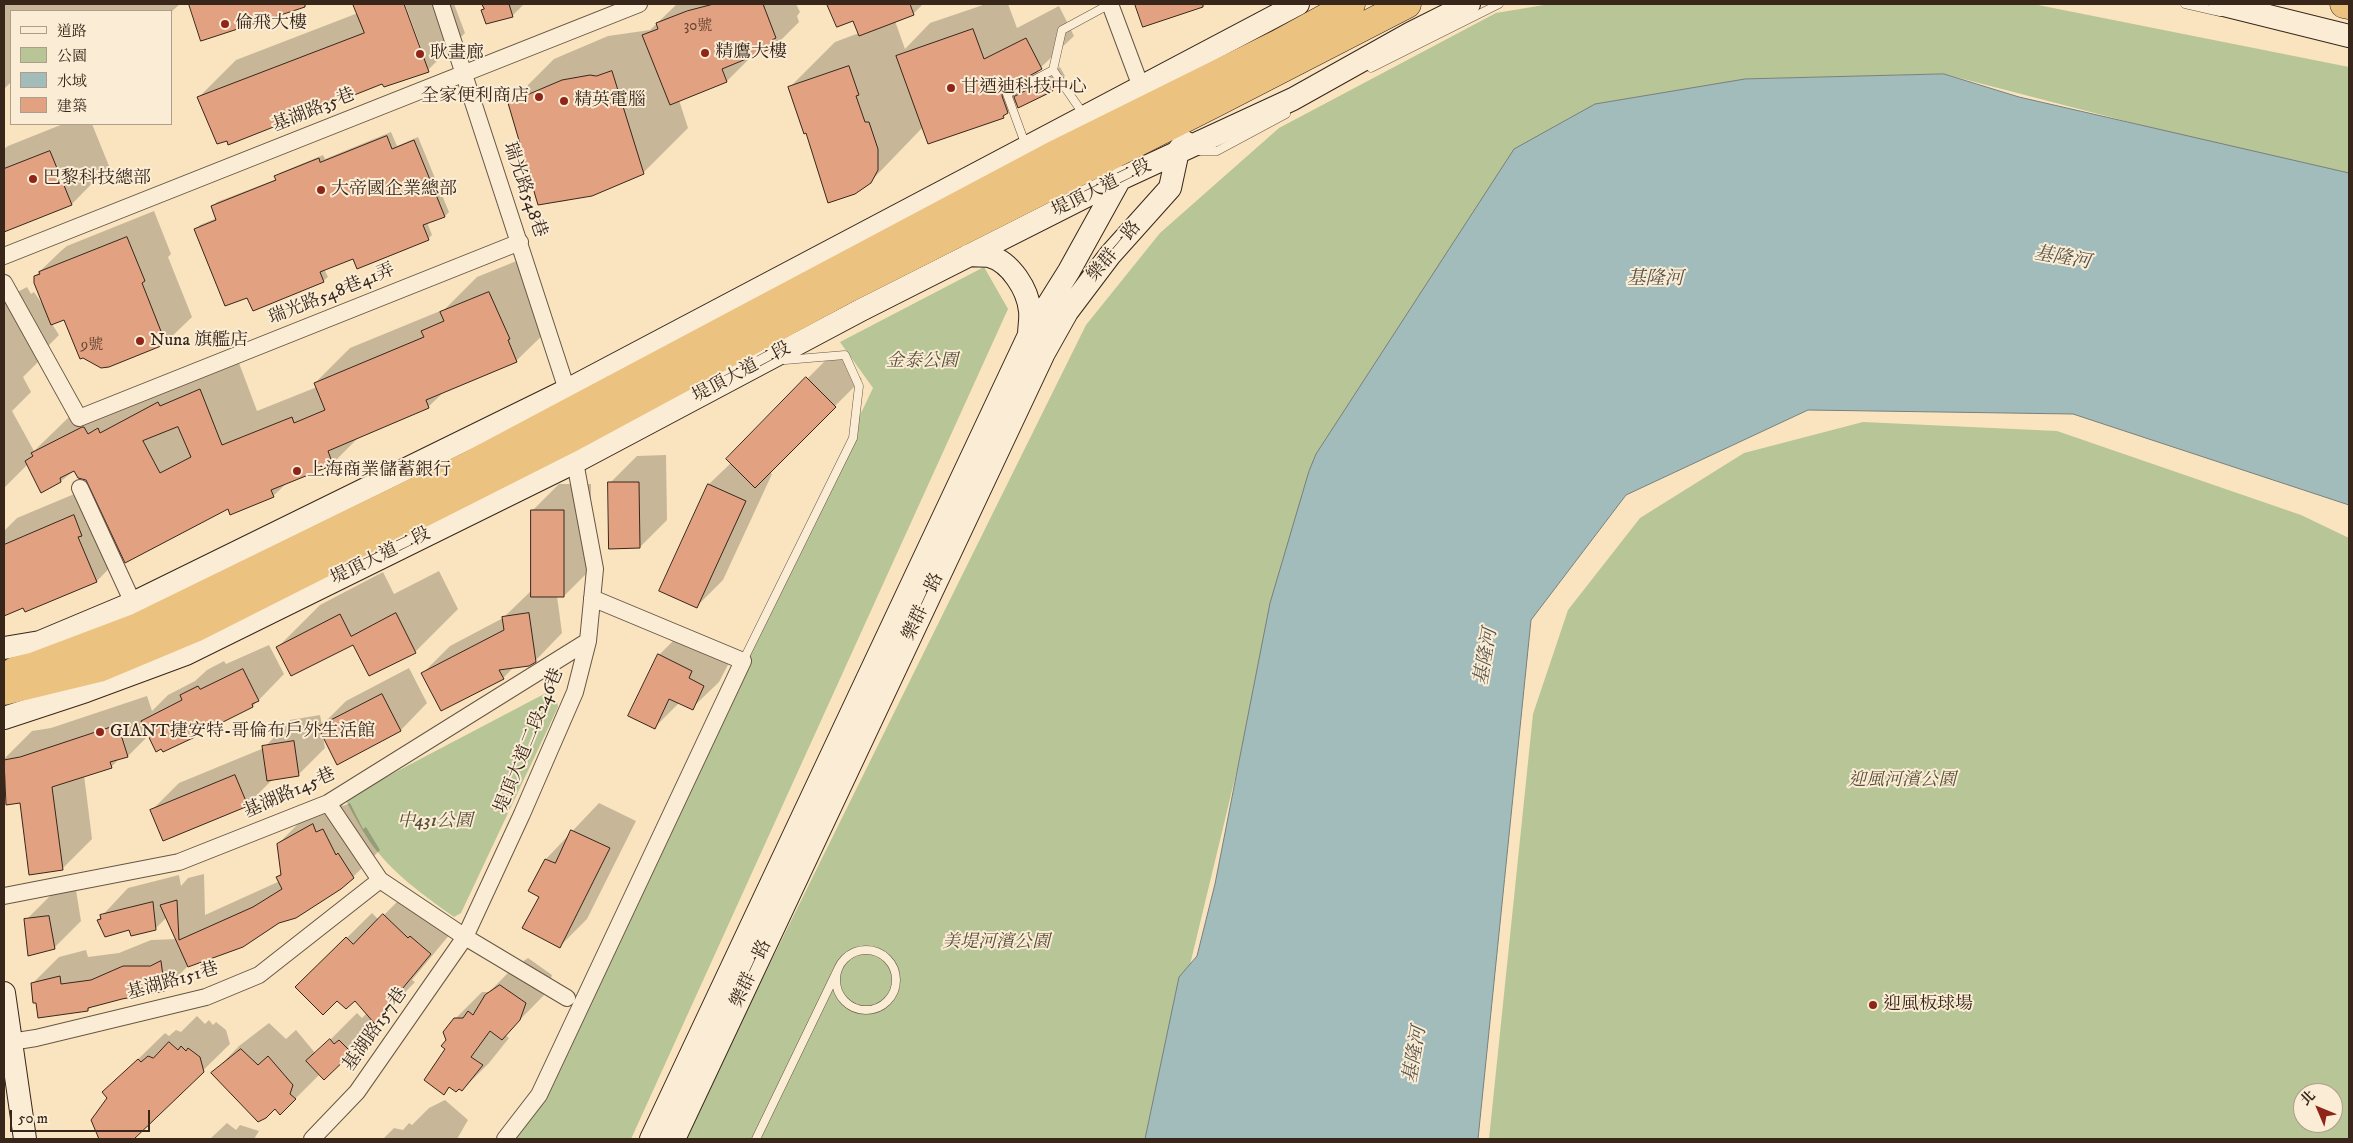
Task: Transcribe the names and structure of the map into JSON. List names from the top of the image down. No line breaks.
{"streets":{"highway":["堤頂大道二段"],"street":["基湖路35巷","瑞光路548巷","樂群一路","瑞光路548巷41弄","堤頂大道二段246巷","基湖路145巷","基湖路151巷","基湖路157巷"]},"crossings":[["基湖路35巷","瑞光路548巷"],["堤頂大道二段","樂群一路"],["堤頂大道二段","堤頂大道二段246巷"],["瑞光路548巷","瑞光路548巷41弄"],["堤頂大道二段246巷","基湖路145巷"],["堤頂大道二段246巷","基湖路157巷"]],"water":["基隆河"],"parks":["金泰公園","迎風河濱公園","中431公園","美堤河濱公園"],"places":["倫飛大樓","精鷹大樓","耿畫廊","甘迺迪科技中心","全家便利商店","精英電腦","巴黎科技總部","大帝國企業總部","Nuna 旗艦店","上海商業儲蓄銀行","GIANT捷安特-哥倫布戶外生活館","迎風板球場"],"house_numbers":["30號","9號"],"legend":["道路","公園","水域","建築"],"scale_bar":"50 m","north":"top left"}
